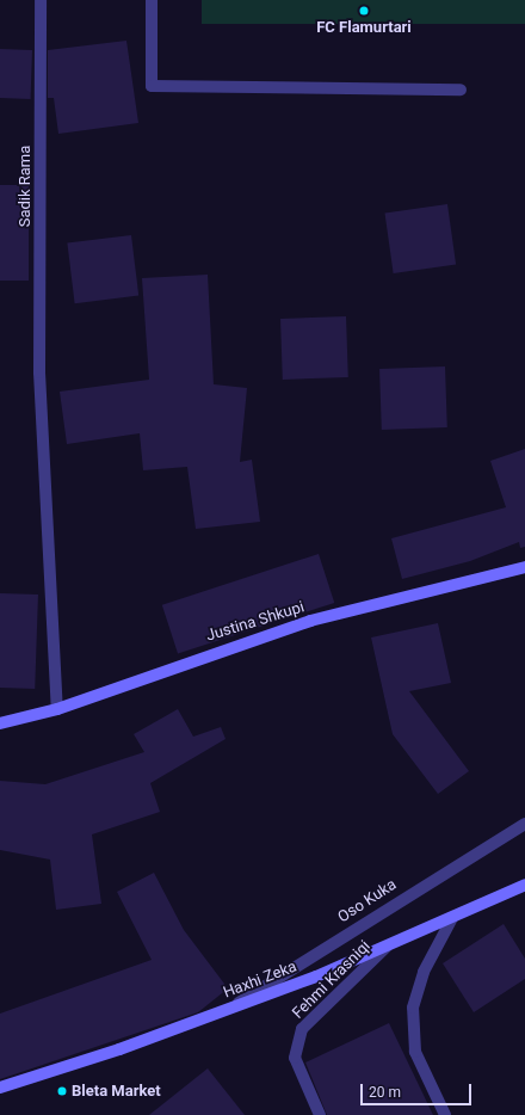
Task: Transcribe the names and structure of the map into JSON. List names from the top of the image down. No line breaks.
{"streets":{"street":["Sadik Rama","Justina Shkupi","Oso Kuka","Haxhi Zeka","Fehmi Krasniqi"]},"crossings":[["Sadik Rama","Justina Shkupi"],["Oso Kuka","Haxhi Zeka"],["Haxhi Zeka","Fehmi Krasniqi"]],"places":["FC Flamurtari","Bleta Market"],"scale_bar":"20 m"}
